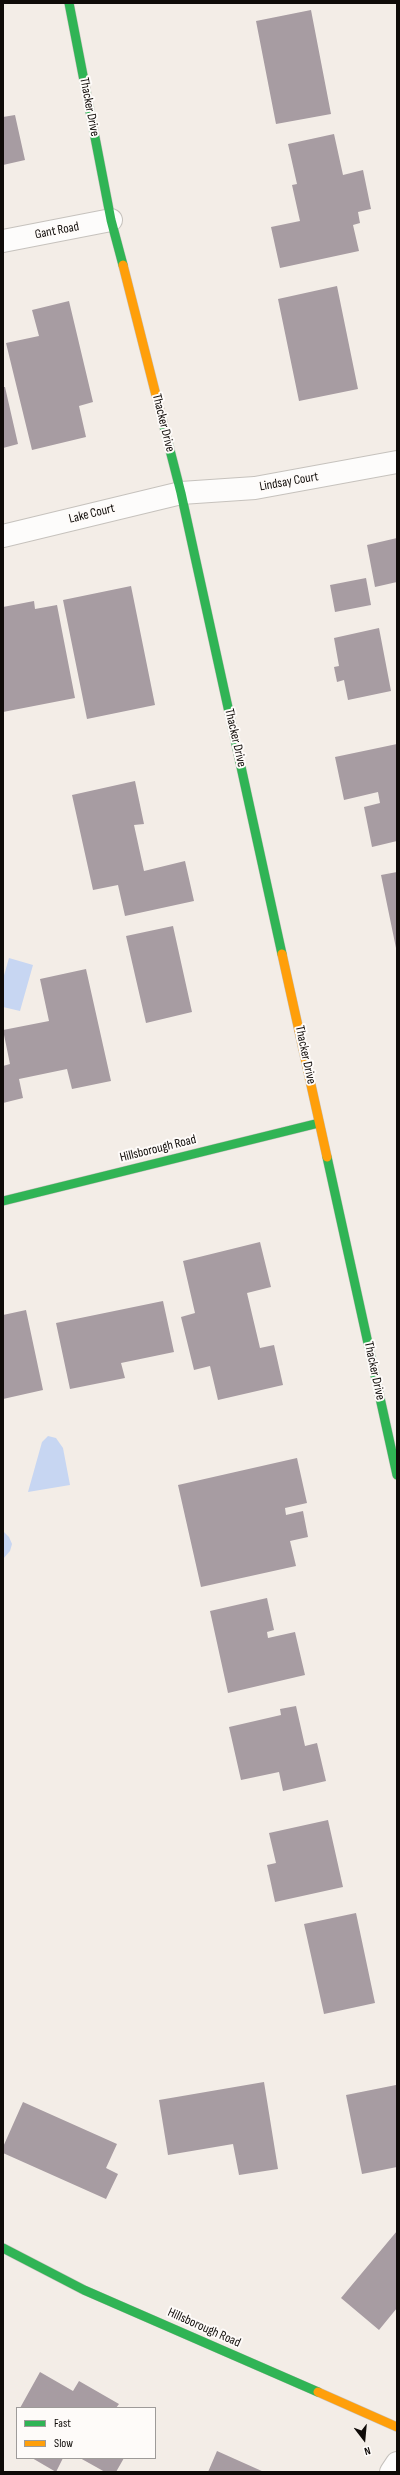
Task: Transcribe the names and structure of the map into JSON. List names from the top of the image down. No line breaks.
{"streets":{"street":["Thacker Drive","Gant Road","Lindsay Court","Lake Court","Hillsborough Road"]},"crossings":[["Thacker Drive","Gant Road"],["Thacker Drive","Lindsay Court"],["Thacker Drive","Lake Court"],["Thacker Drive","Hillsborough Road"],["Lindsay Court","Lake Court"]],"legend":["Fast","Slow"],"north":"bottom"}
